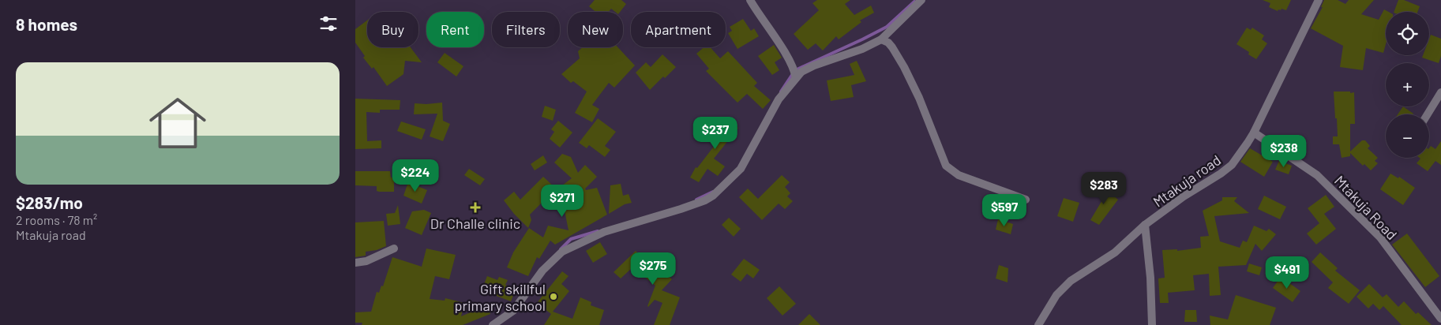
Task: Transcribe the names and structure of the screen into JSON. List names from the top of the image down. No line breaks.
{"streets":{"street":["Mtakuja road","Mtakuja Road"]},"crossings":[["Mtakuja road","Mtakuja Road"]],"places":{"health":["Dr Challe clinic"],"other":["Gift skillful primary school"]},"page":{"heading":"8 homes","map_buttons":["+","−"],"chip":["Buy","Rent","Filters","New","Apartment"],"list":[{"name":"$283/mo","note":"2 rooms · 78 m² · Mtakuja road"}],"price":["$237","$238","$224","$283","$271","$597","$275","$491"]}}
